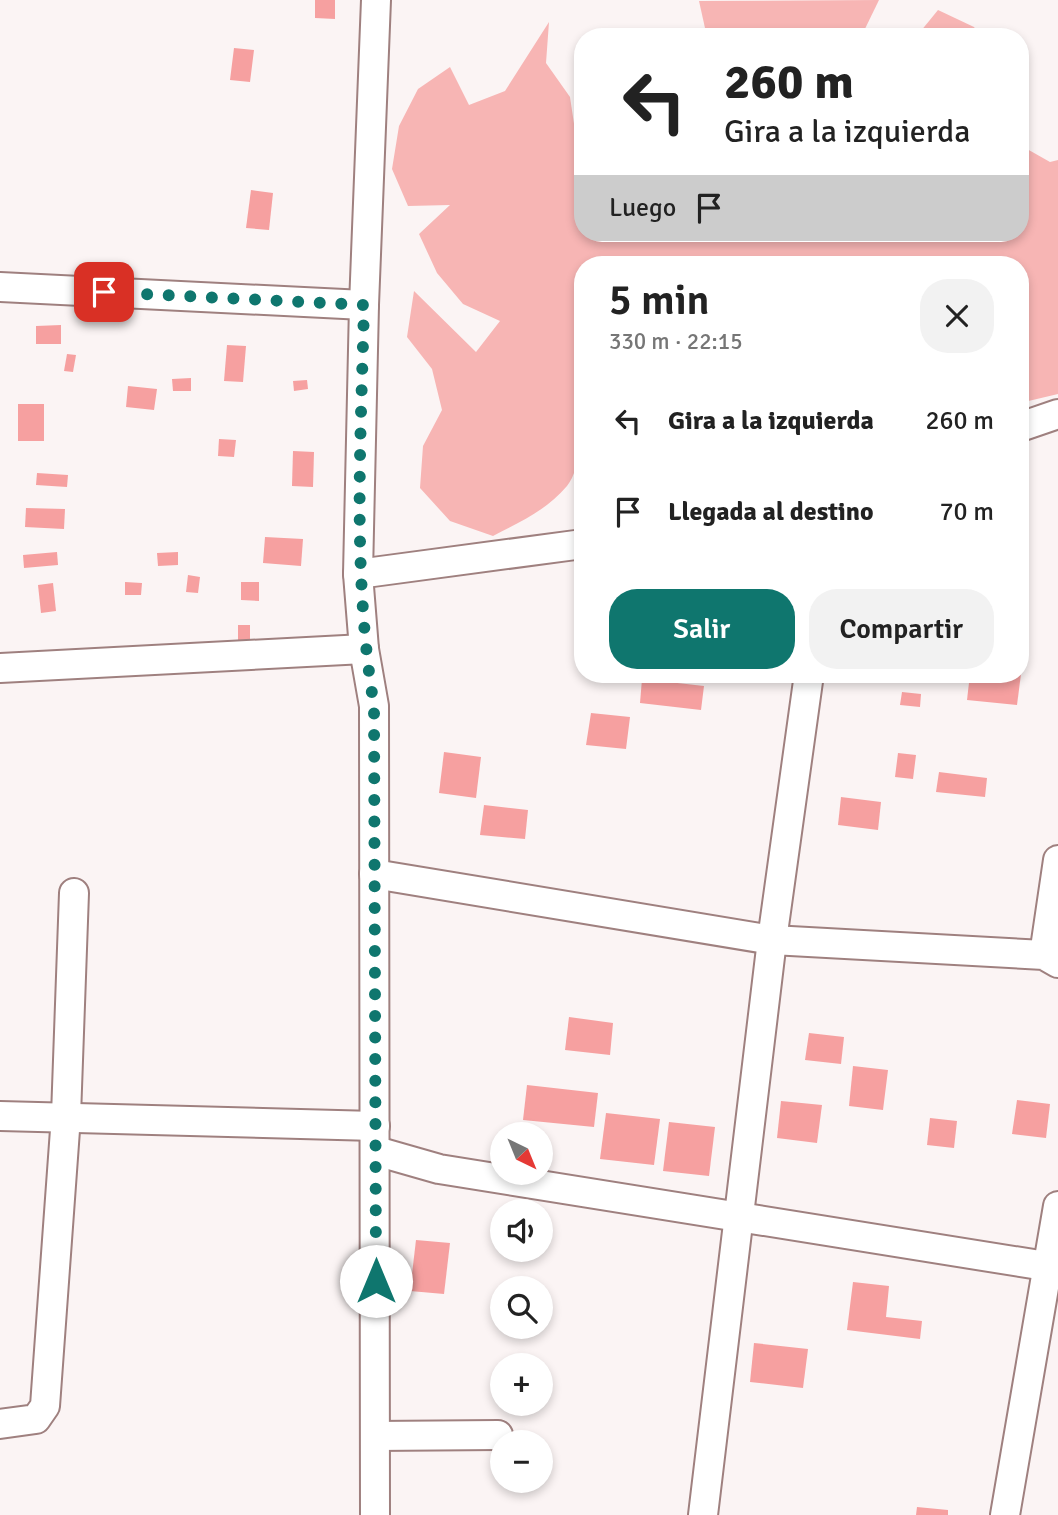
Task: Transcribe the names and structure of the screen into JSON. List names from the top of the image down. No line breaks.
{"north":"bottom right","page":{"turn":["260 m","Gira a la izquierda"],"then":"Luego","heading":["5 min","330 m · 22:15"],"list":[{"name":"Gira a la izquierda","value":"260 m"},{"name":"Llegada al destino","value":"70 m"}],"buttons":["Salir","Compartir"],"map_buttons":["+","−"]}}
